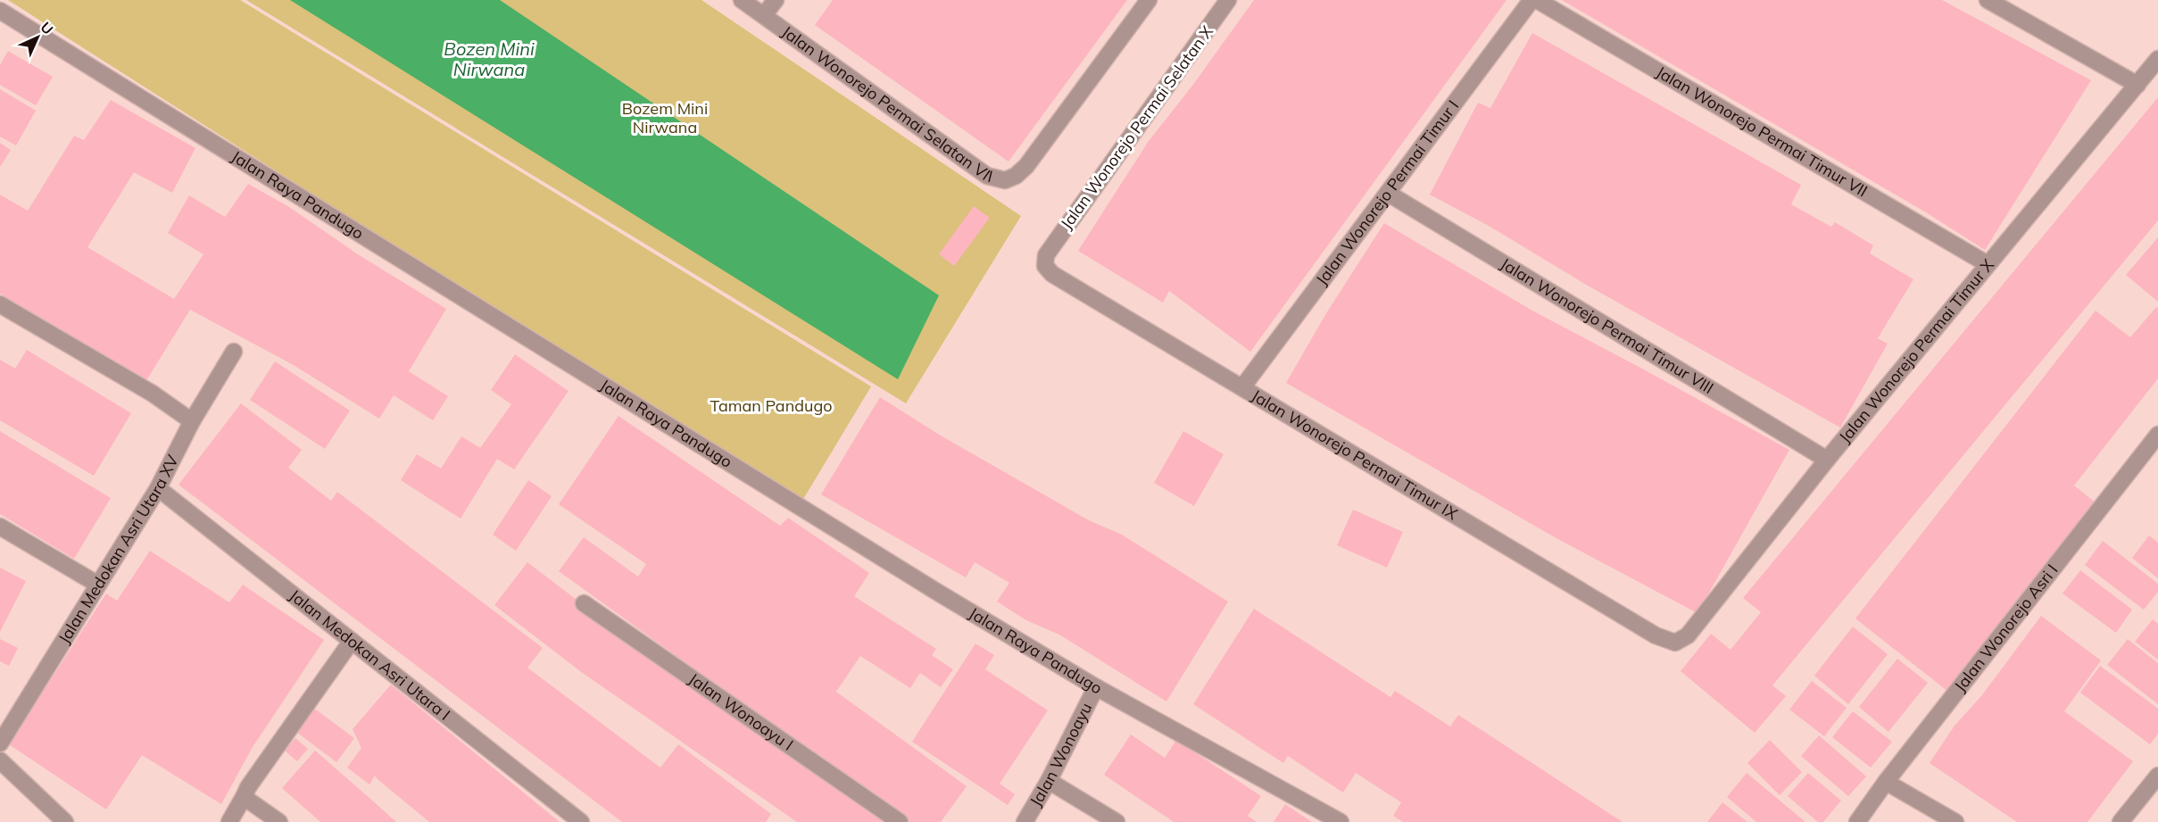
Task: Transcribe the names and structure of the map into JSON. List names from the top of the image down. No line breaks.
{"streets":{"street":["Jalan Wonorejo Permai Selatan VII","Jalan Wonorejo Permai Selatan X","Jalan Wonorejo Permai Timur VII","Jalan Raya Pandugo","Jalan Wonorejo Permai Timur I","Jalan Wonorejo Permai Timur VIII","Jalan Wonorejo Permai Timur X","Jalan Wonorejo Permai Timur IX","Jalan Medokan Asri Utara XV","Jalan Wonorejo Asri I","Jalan Medokan Asri Utara I","Jalan Wonoayu I","Jalan Wonoayu"]},"crossings":[["Jalan Wonorejo Permai Selatan X","Jalan Wonorejo Permai Timur IX"],["Jalan Wonorejo Permai Timur VII","Jalan Wonorejo Permai Timur X"],["Jalan Raya Pandugo","Jalan Wonoayu"],["Jalan Wonorejo Permai Timur I","Jalan Wonorejo Permai Timur VIII"],["Jalan Wonorejo Permai Timur I","Jalan Wonorejo Permai Timur IX"],["Jalan Wonorejo Permai Timur VIII","Jalan Wonorejo Permai Timur X"],["Jalan Wonorejo Permai Timur X","Jalan Wonorejo Permai Timur IX"],["Jalan Medokan Asri Utara XV","Jalan Medokan Asri Utara I"]],"water":["Bozen Mini Nirwana"],"parks":["Bozem Mini Nirwana","Taman Pandugo"],"north":"top right"}
